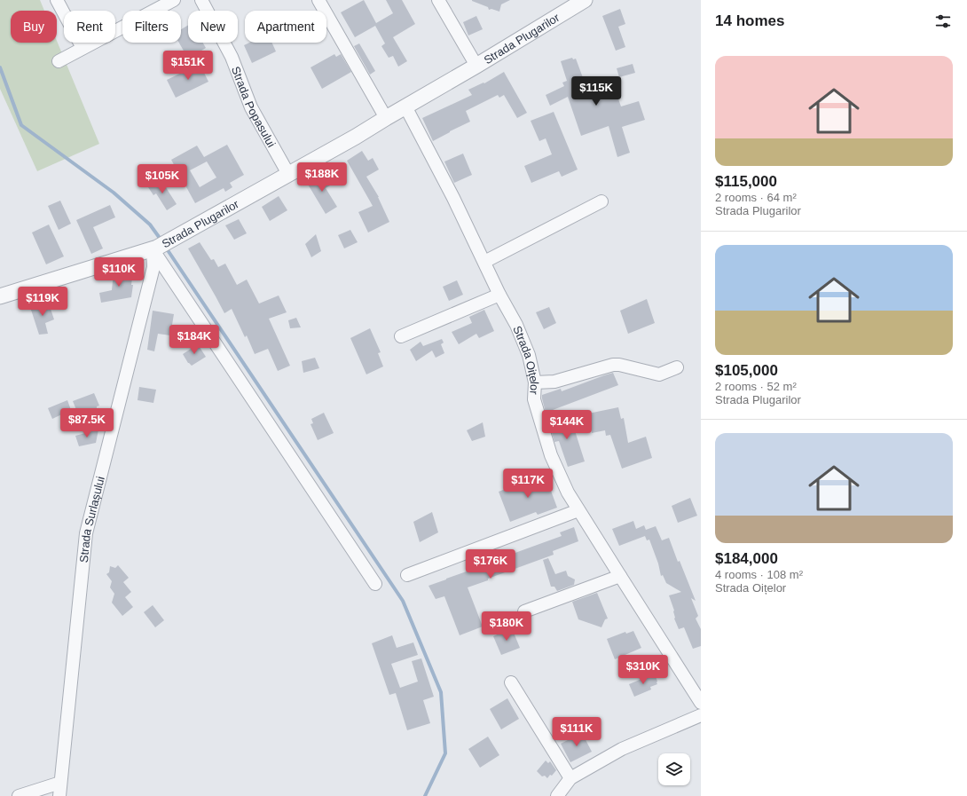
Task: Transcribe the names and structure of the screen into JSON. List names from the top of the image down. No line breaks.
{"streets":{"street":["Strada Plugarilor","Strada Popasului","Strada Oițelor","Strada Surlașului"]},"crossings":[["Strada Plugarilor","Strada Popasului"],["Strada Plugarilor","Strada Oițelor"],["Strada Plugarilor","Strada Surlașului"]],"page":{"heading":"14 homes","chip":["Buy","Rent","Filters","New","Apartment"],"list":[{"name":"$115,000","note":"2 rooms · 64 m² · Strada Plugarilor"},{"name":"$105,000","note":"2 rooms · 52 m² · Strada Plugarilor"},{"name":"$184,000","note":"4 rooms · 108 m² · Strada Oițelor"}],"price":["$151K","$115K","$188K","$105K","$110K","$119K","$184K","$87.5K","$144K","$117K","$176K","$180K","$310K","$111K"]}}
